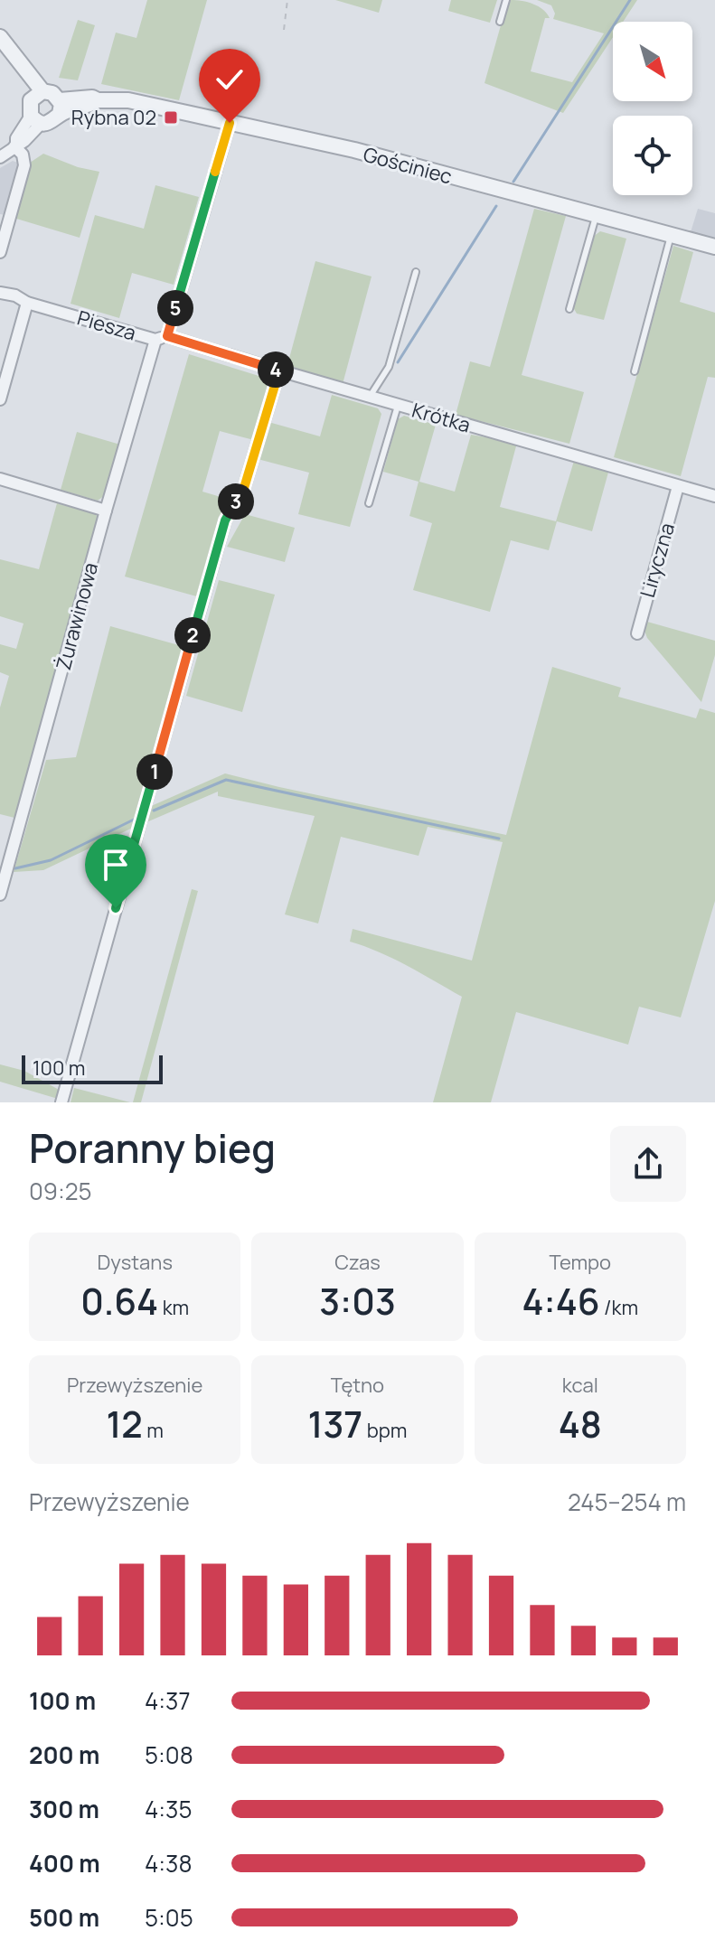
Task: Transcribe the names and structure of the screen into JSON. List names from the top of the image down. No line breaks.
{"streets":{"street":["Gościniec","Piesza","Krótka","Liryczna","Żurawinowa"]},"crossings":[["Piesza","Krótka"],["Piesza","Żurawinowa"],["Krótka","Liryczna"],["Krótka","Żurawinowa"]],"places":{"transit":["Rybna 02"]},"scale_bar":"100 m","north":"bottom right","page":{"pins":["5","4","3","2","1"],"scale":"100 m","heading":["Poranny bieg","09:25"],"stats":[["Dystans","0.64 km"],["Czas","3:03"],["Tempo","4:46 /km"],["Przewyższenie","12 m"],["Tętno","137 bpm"],["kcal","48"]],"chart":["Przewyższenie","245–254 m"],"list":[{"name":"100 m","note":"4:37"},{"name":"200 m","note":"5:08"},{"name":"300 m","note":"4:35"},{"name":"400 m","note":"4:38"},{"name":"500 m","note":"5:05"}]}}
